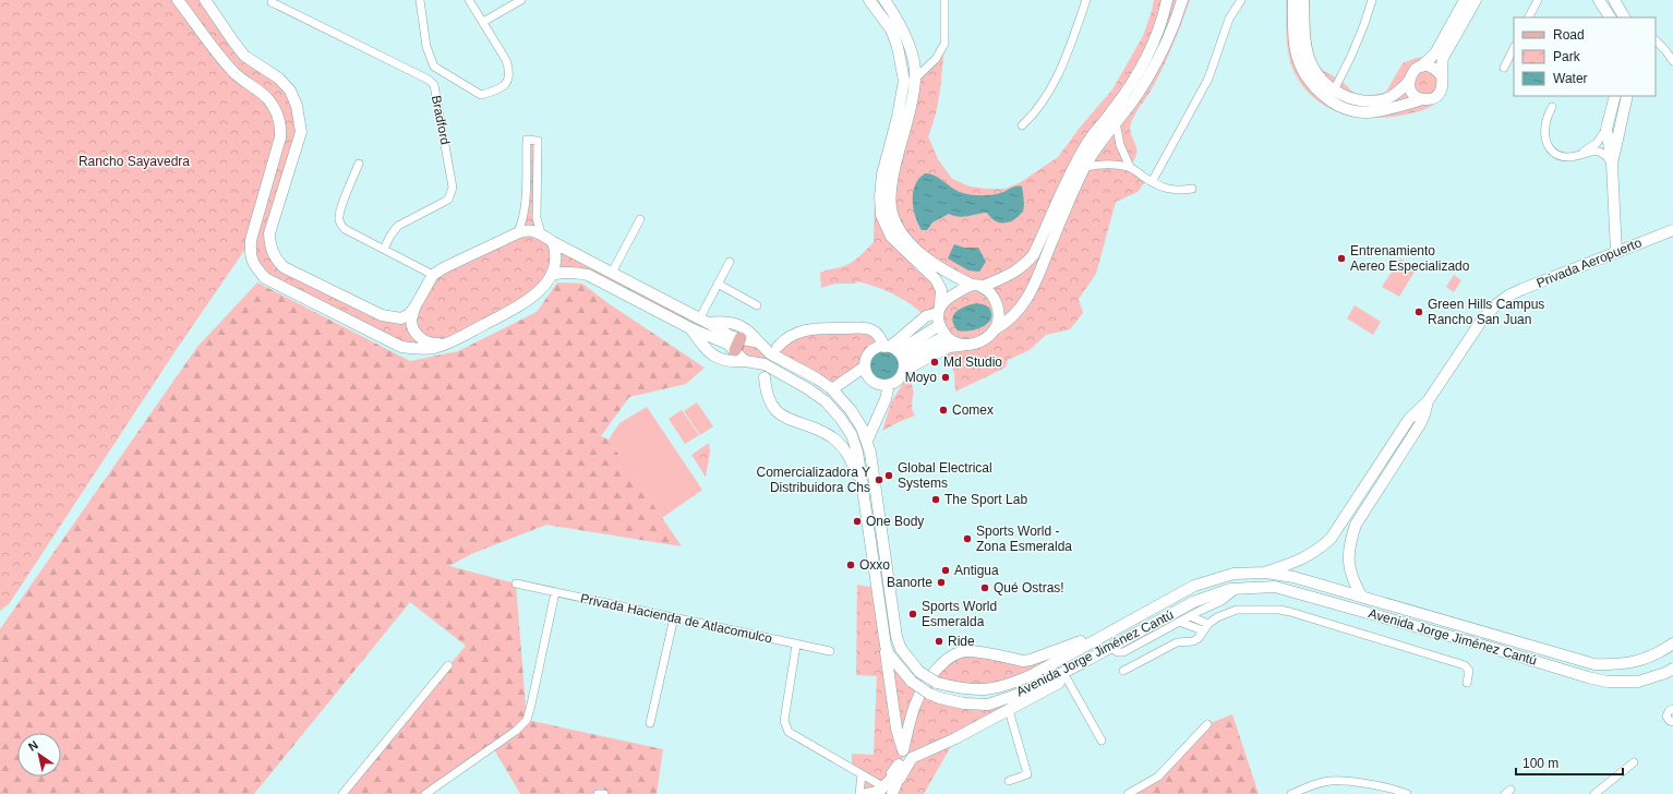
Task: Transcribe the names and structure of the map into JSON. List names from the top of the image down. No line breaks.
{"streets":{"main road":["Privada Aeropuerto","Avenida Jorge Jiménez Cantú"],"street":["Bradford","Privada Hacienda de Atlacomulco"]},"crossings":[["Privada Aeropuerto","Avenida Jorge Jiménez Cantú"]],"parks":["Rancho Sayavedra"],"places":["Entrenamiento Aereo Especializado","Green Hills Campus Rancho San Juan","Md Studio","Moyo","Comex","Global Electrical Systems","Comercializadora Y Distribuidora Chs","The Sport Lab","One Body","Sports World - Zona Esmeralda","Oxxo","Antigua","Banorte","Qué Ostras!","Sports World Esmeralda","Ride"],"legend":["Road","Park","Water"],"scale_bar":"100 m","north":"top left"}
